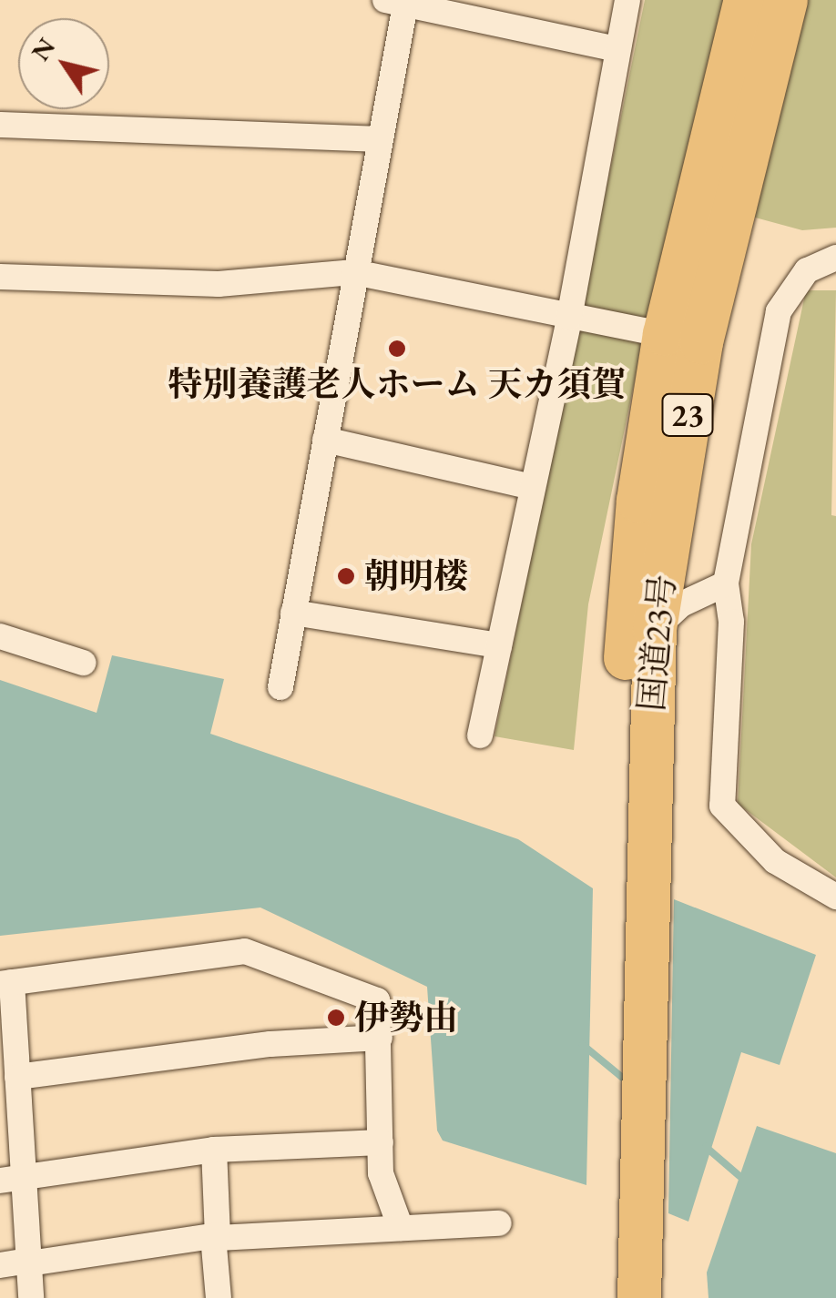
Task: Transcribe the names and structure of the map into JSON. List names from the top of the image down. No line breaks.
{"streets":{"highway":["23","国道23号"]},"places":["特別養護老人ホーム 天カ須賀","朝明楼","伊勢由"],"north":"top left"}
